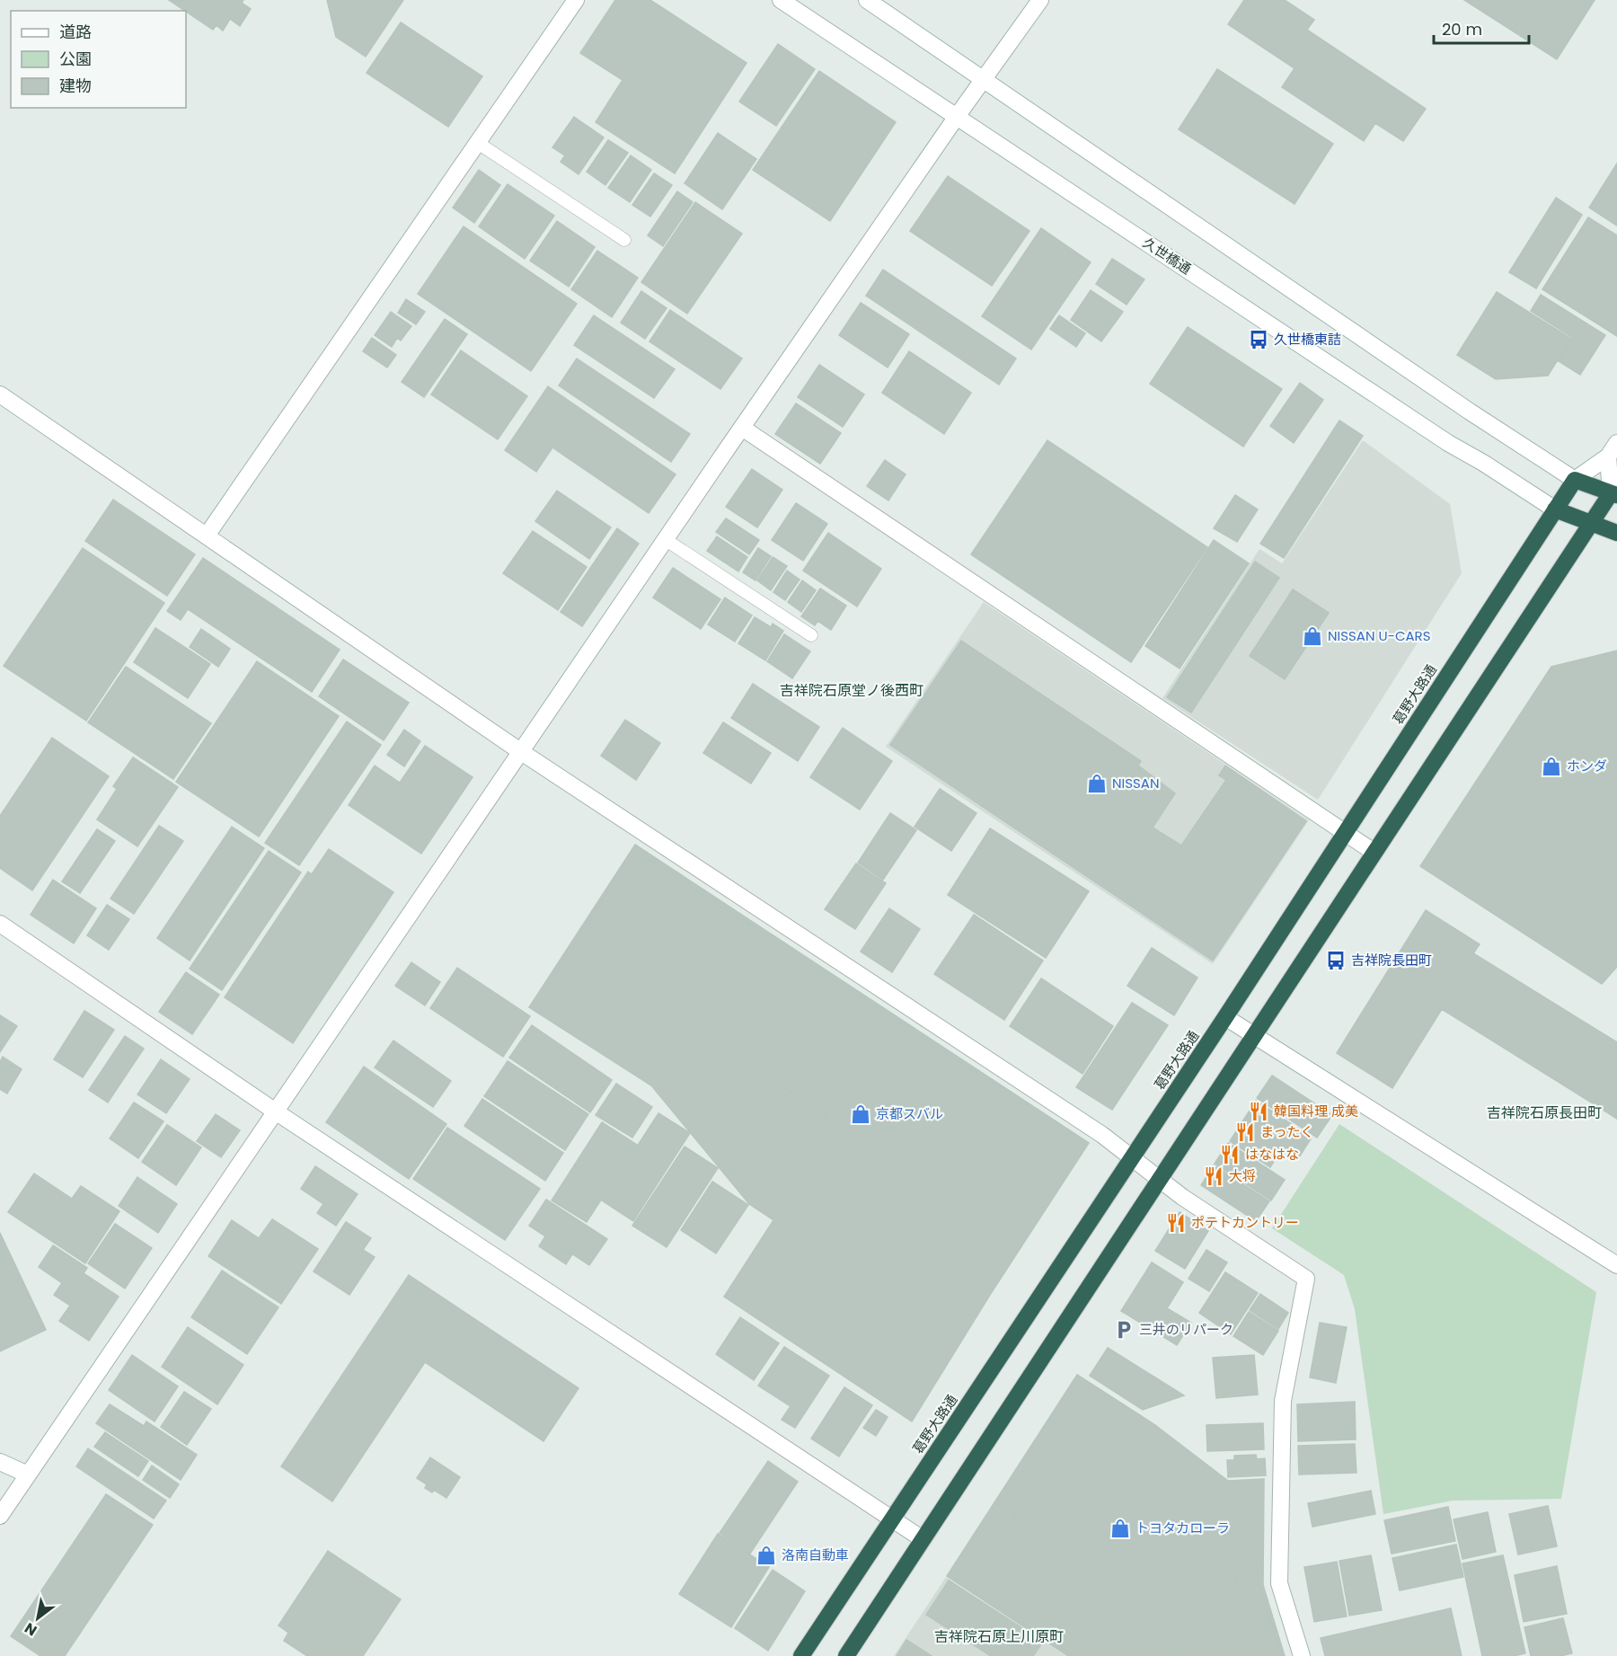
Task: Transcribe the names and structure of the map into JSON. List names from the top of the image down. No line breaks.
{"streets":{"highway":["葛野大路通"],"street":["久世橋通"]},"crossings":[["久世橋通","葛野大路通"]],"districts":["吉祥院石原堂ノ後西町","吉祥院石原長田町","吉祥院石原上川原町"],"places":{"bus stop":["久世橋東詰","吉祥院長田町"],"shop":["NISSAN U-CARS","ホンダ","NISSAN","京都スバル","トヨタカローラ","洛南自動車"],"restaurant":["韓国料理 成美","まったく","はなはな","大将","ポテトカントリー"],"parking":["三井のリパーク"]},"legend":["道路","公園","建物"],"scale_bar":"20 m","north":"bottom left"}
